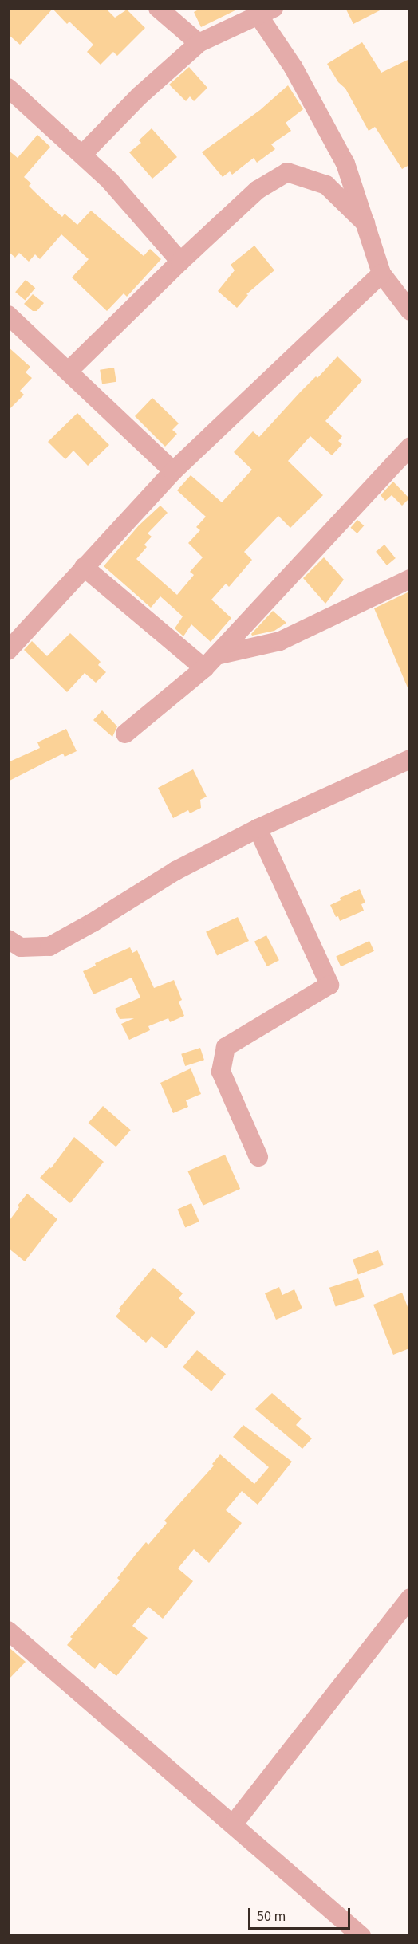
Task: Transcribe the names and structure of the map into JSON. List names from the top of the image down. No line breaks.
{"scale_bar":"50 m"}
